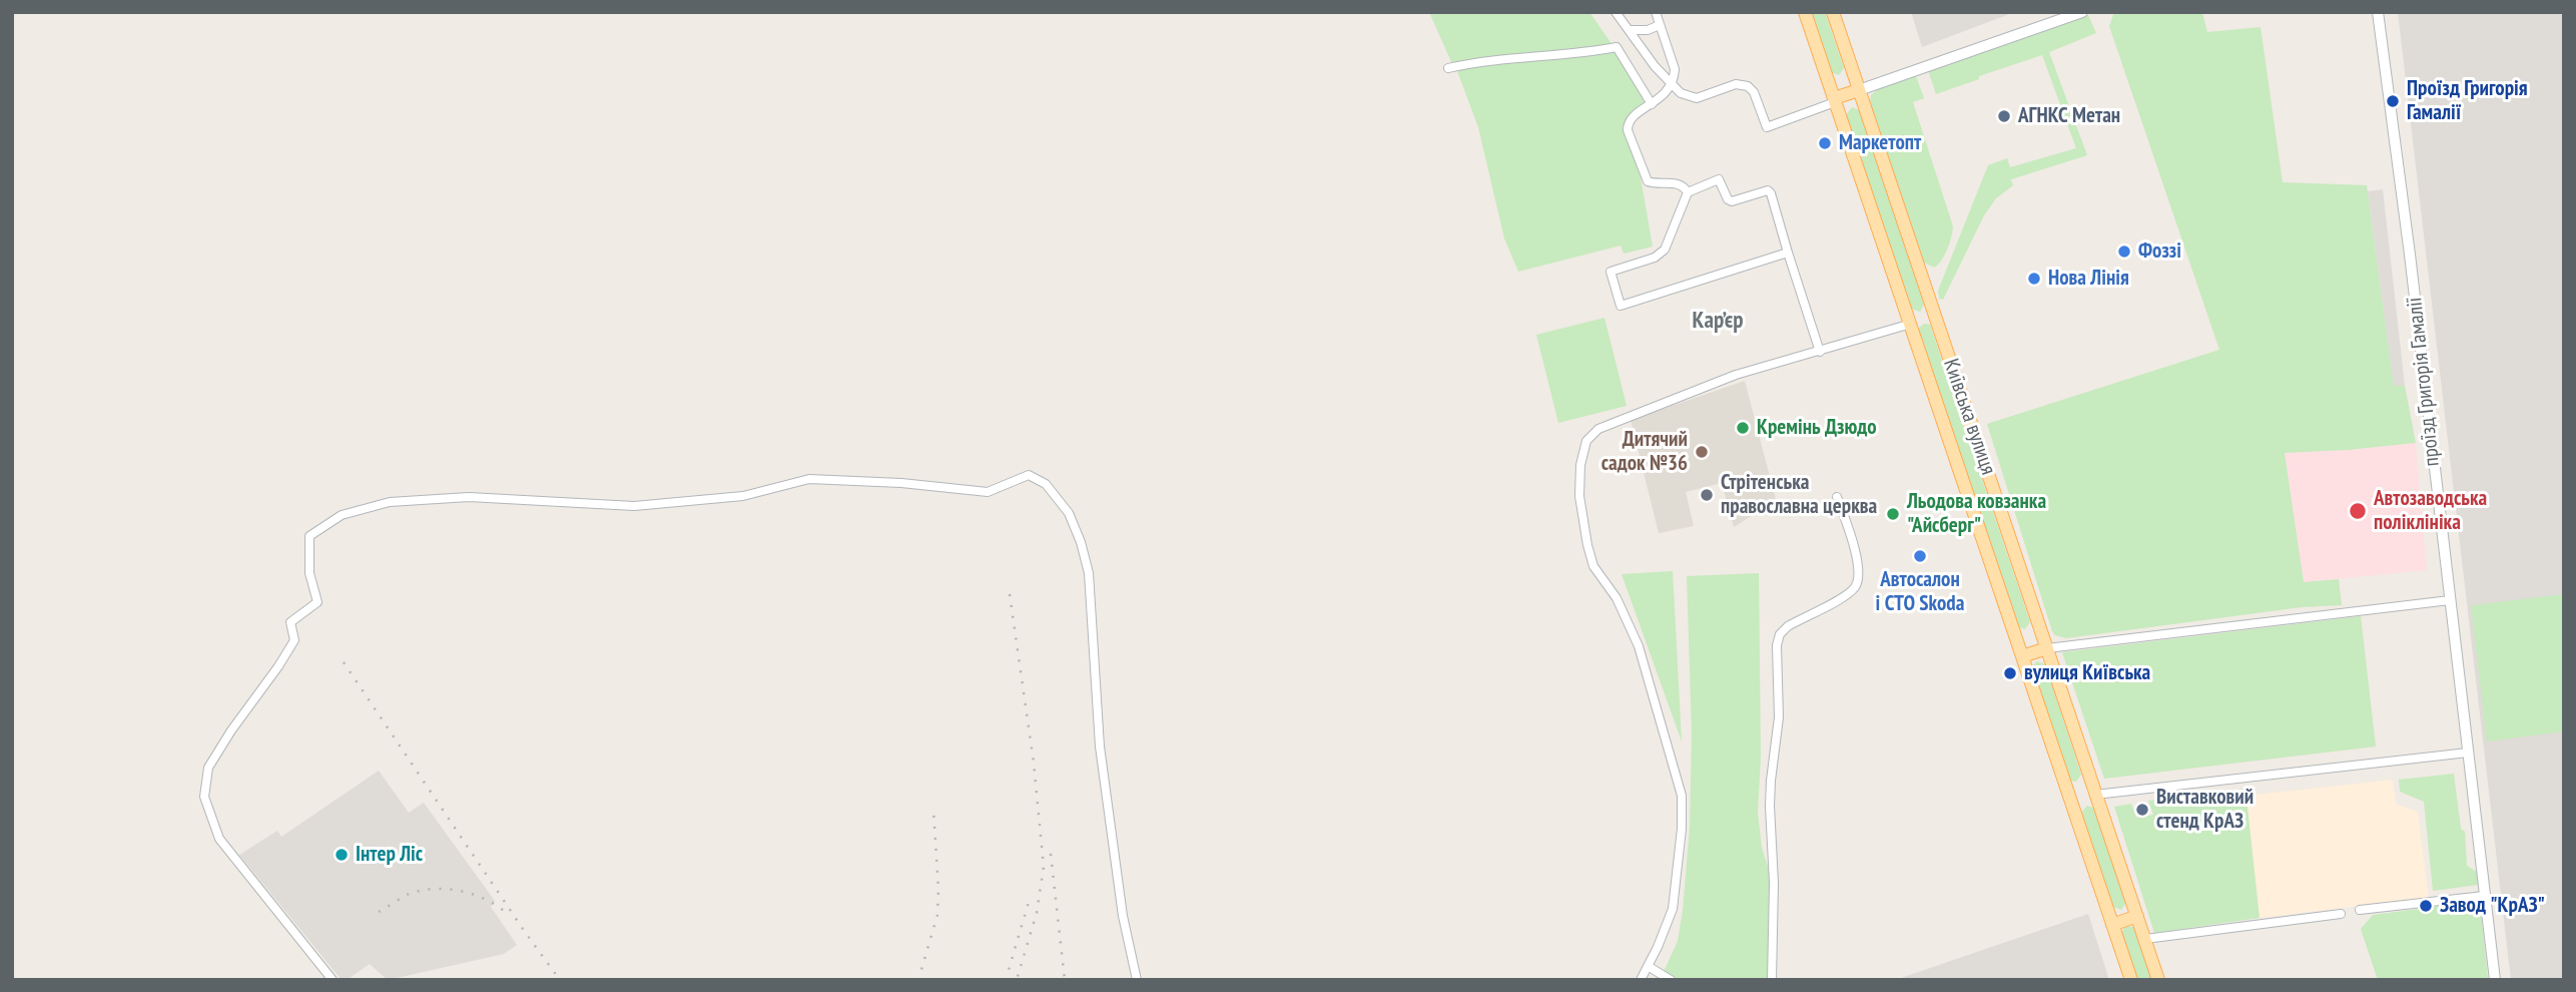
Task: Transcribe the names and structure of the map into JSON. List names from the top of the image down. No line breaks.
{"streets":{"main road":["Київська вулиця"],"street":["проїзд Григорія Гамалії"]},"districts":["Кар’єр"],"places":["Проїзд Григорія Гамалії","АГНКС Метан","Маркетопт","Фоззі","Нова Лінія","Кремінь Дзюдо","Дитячий садок №36","Стрітенська православна церква","Автозаводська поліклініка","Льодова ковзанка \"Айсберг\"","Автосалон і СТО Skoda","вулиця Київська","Виставковий стенд КрАЗ","Інтер Ліс","Завод \"КрАЗ\""]}
